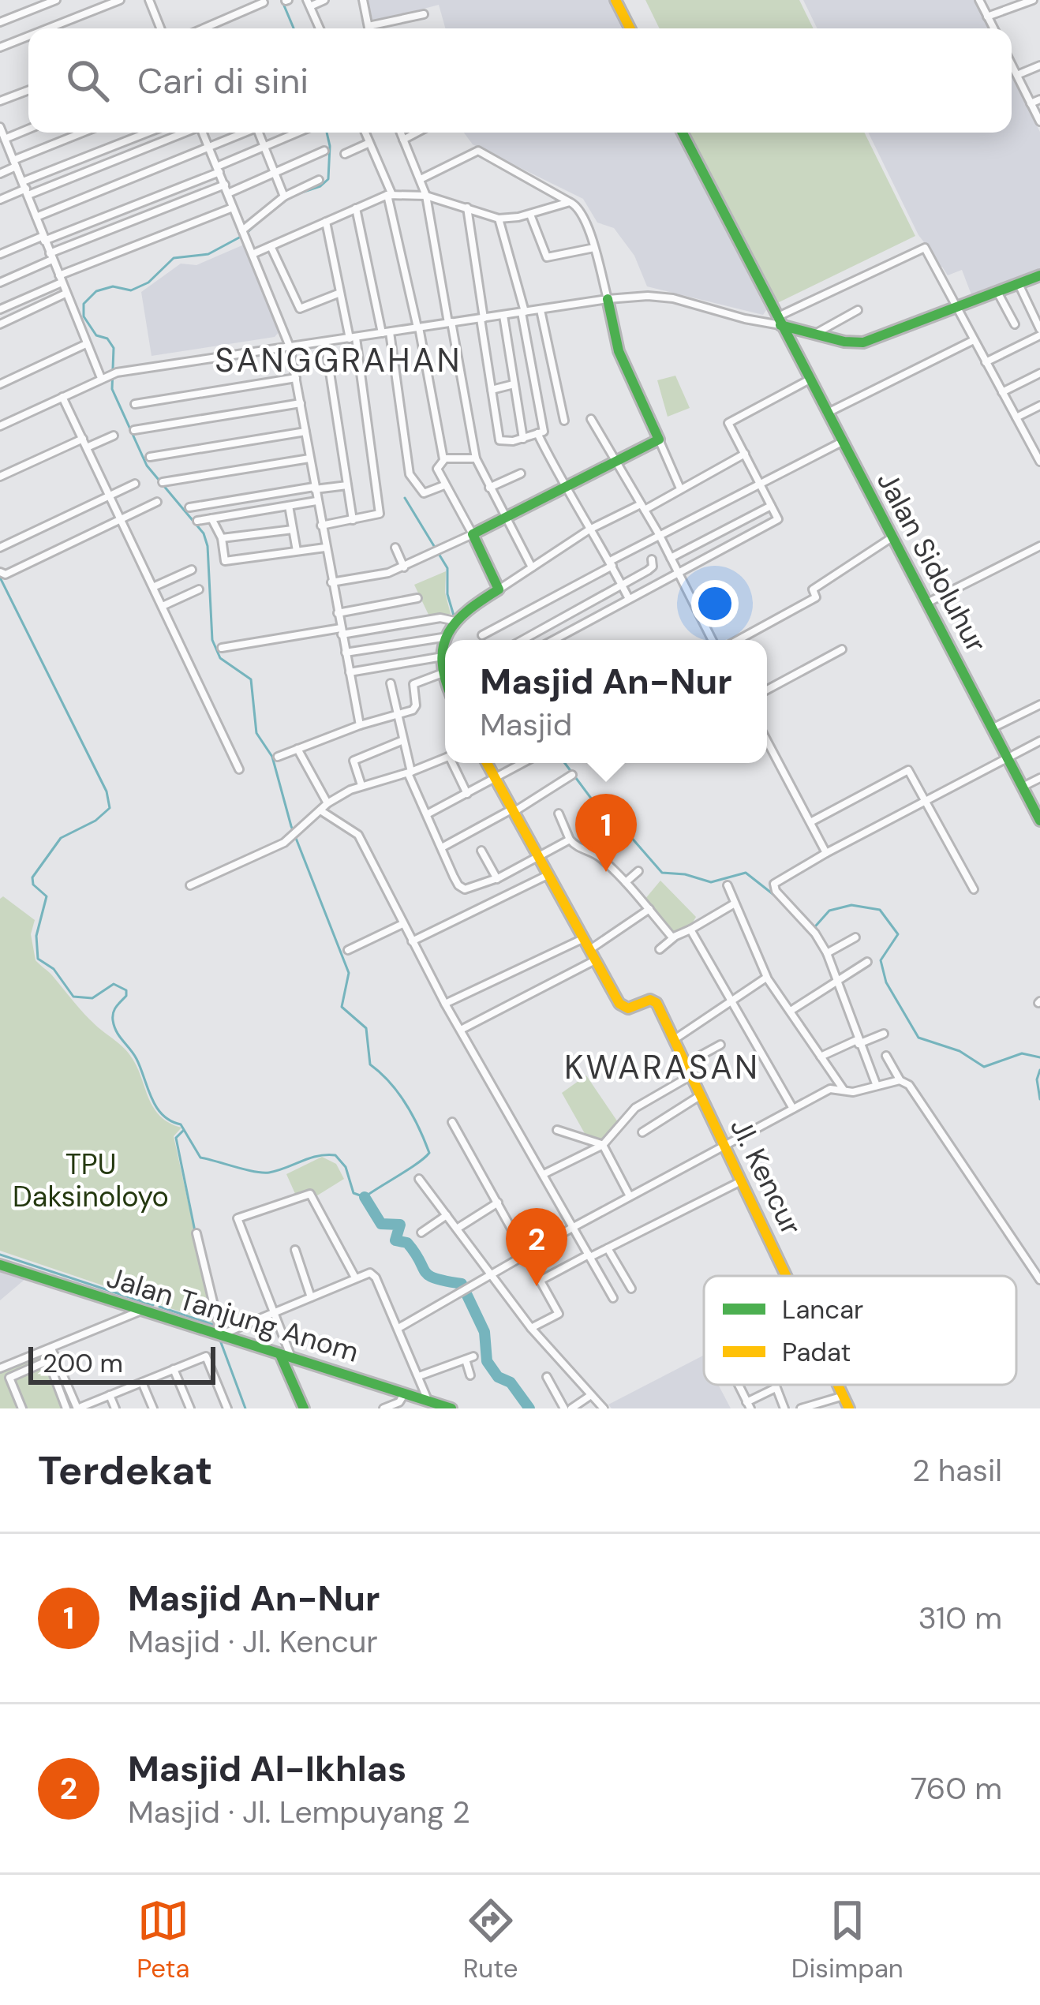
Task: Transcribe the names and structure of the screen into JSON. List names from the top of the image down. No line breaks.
{"streets":{"street":["Jalan Sidoluhur","Jl. Kencur","Jalan Tanjung Anom"]},"districts":["SANGGRAHAN","KWARASAN"],"parks":["TPU Daksinoloyo"],"legend":["Lancar","Padat"],"scale_bar":"200 m","page":{"search":"Cari di sini","popup":["Masjid An-Nur","Masjid"],"pins":["1","2"],"scale":"200 m","heading":["Terdekat","2 hasil"],"list":[{"mark":"1","name":"Masjid An-Nur","note":"Masjid · Jl. Kencur","value":"310 m"},{"mark":"2","name":"Masjid Al-Ikhlas","note":"Masjid · Jl. Lempuyang 2","value":"760 m"}],"nav":["Peta","Rute","Disimpan"]}}
